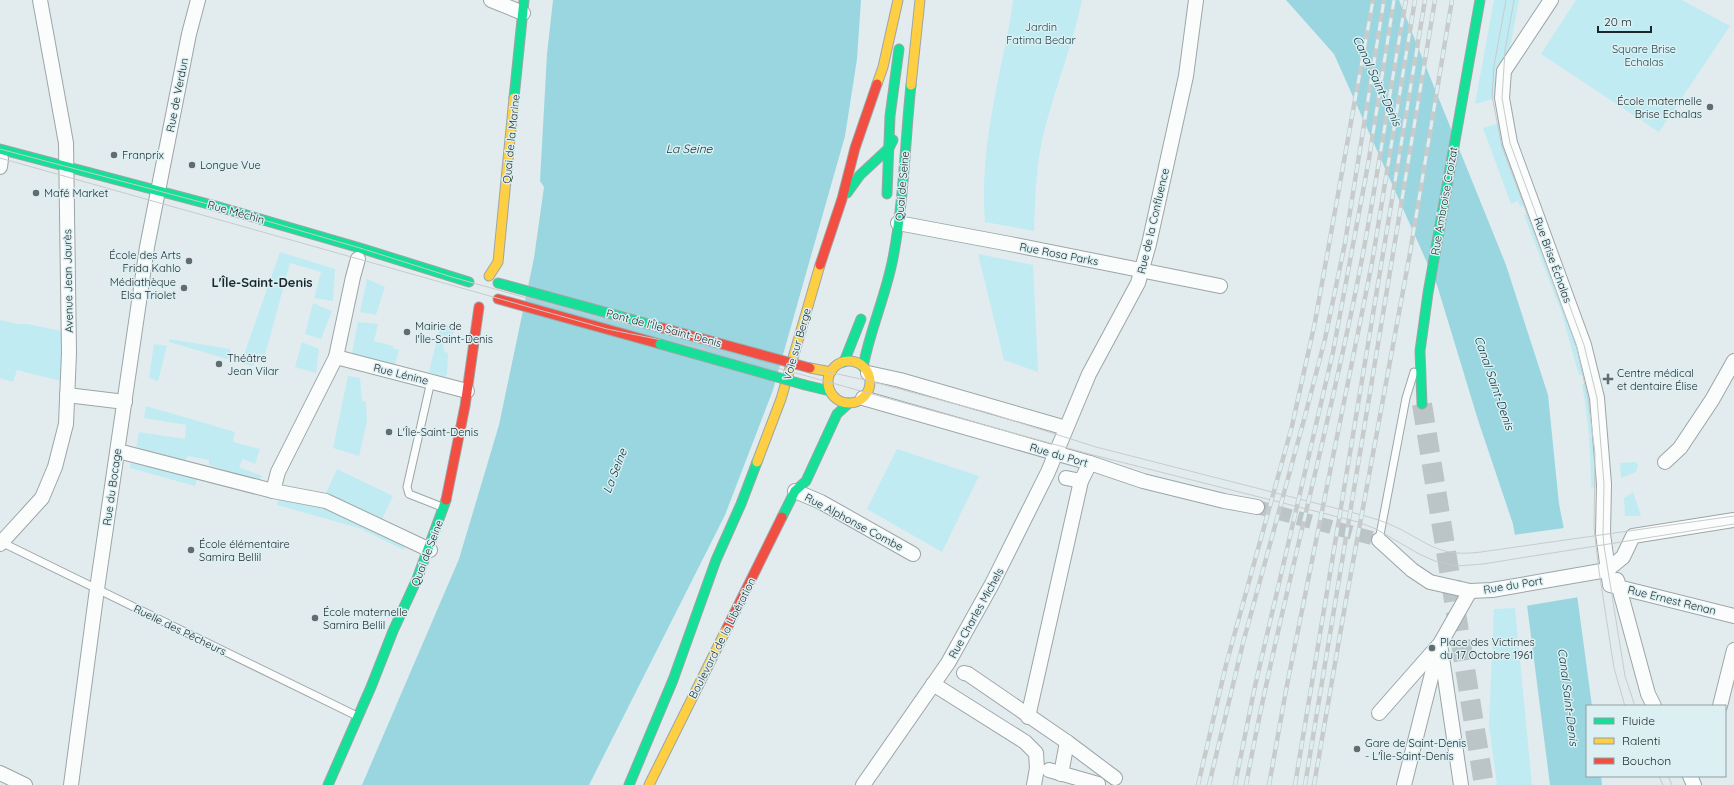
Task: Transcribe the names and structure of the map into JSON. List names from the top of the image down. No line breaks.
{"streets":{"main road":["Quai de la Marine","Quai de Seine","Rue Ambroise Croizat","Rue Méchin","Pont de l'Île Saint-Denis","Voie sur Berge","Boulevard de la Libération"],"street":["Rue de Verdun","Rue de la Confluence","Rue Rosa Parks","Rue Brise Échalas","Avenue Jean Jaurès","Rue Lénine","Rue du Port","Rue du Bocage","Rue Alphonse Combe","Rue Ernest Renan","Rue Charles Michels"],"lane":["Ruelle des Pêcheurs"]},"crossings":[["Rue de Verdun","Rue Méchin"],["Rue de Verdun","Rue du Bocage"],["Quai de la Marine","Rue Méchin"],["Quai de Seine","Rue Rosa Parks"],["Quai de Seine","Pont de l'Île Saint-Denis"],["Quai de Seine","Voie sur Berge"],["Quai de Seine","Rue Lénine"],["Quai de Seine","Rue du Port"],["Quai de Seine","Ruelle des Pêcheurs"],["Quai de Seine","Boulevard de la Libération"],["Rue Méchin","Avenue Jean Jaurès"],["Rue Méchin","Rue du Bocage"],["Rue de la Confluence","Rue Rosa Parks"],["Rue de la Confluence","Rue Charles Michels"],["Rue Brise Échalas","Rue du Port"],["Rue Brise Échalas","Rue Ernest Renan"],["Avenue Jean Jaurès","Ruelle des Pêcheurs"],["Pont de l'Île Saint-Denis","Rue du Port"],["Pont de l'Île Saint-Denis","Boulevard de la Libération"],["Rue du Port","Rue Charles Michels"],["Rue du Port","Boulevard de la Libération"],["Rue du Bocage","Ruelle des Pêcheurs"],["Rue Alphonse Combe","Boulevard de la Libération"]],"districts":["L'Île-Saint-Denis"],"water":["Canal Saint-Denis","La Seine"],"parks":["Jardin Fatima Bedar","Square Brise Echalas"],"places":{"other":["École maternelle Brise Echalas","Franprix","Longue Vue","Mafé Market","École des Arts Frida Kahlo","Médiathèque Elsa Triolet","Mairie de l'Île-Saint-Denis","Théâtre Jean Vilar","L'Île-Saint-Denis","École élémentaire Samira Bellil","École maternelle Samira Bellil","Place des Victimes du 17 Octobre 1961","Gare de Saint-Denis - L'Île-Saint-Denis"],"health":["Centre médical et dentaire Élise"]},"legend":["Fluide","Ralenti","Bouchon"],"scale_bar":"20 m"}
